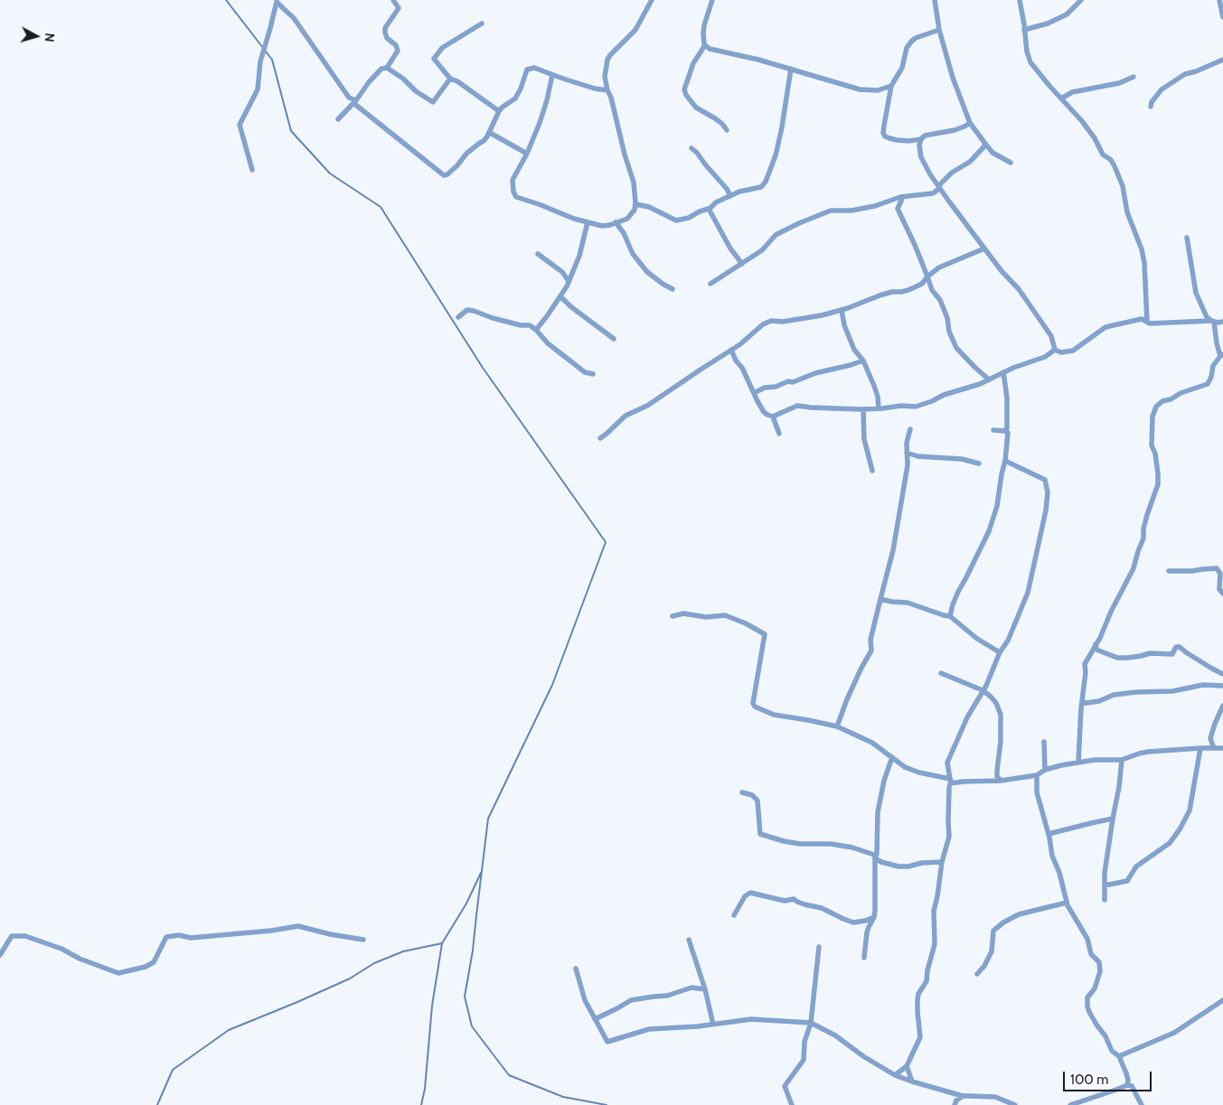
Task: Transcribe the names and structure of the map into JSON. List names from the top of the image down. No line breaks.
{"scale_bar":"100 m","north":"right"}
